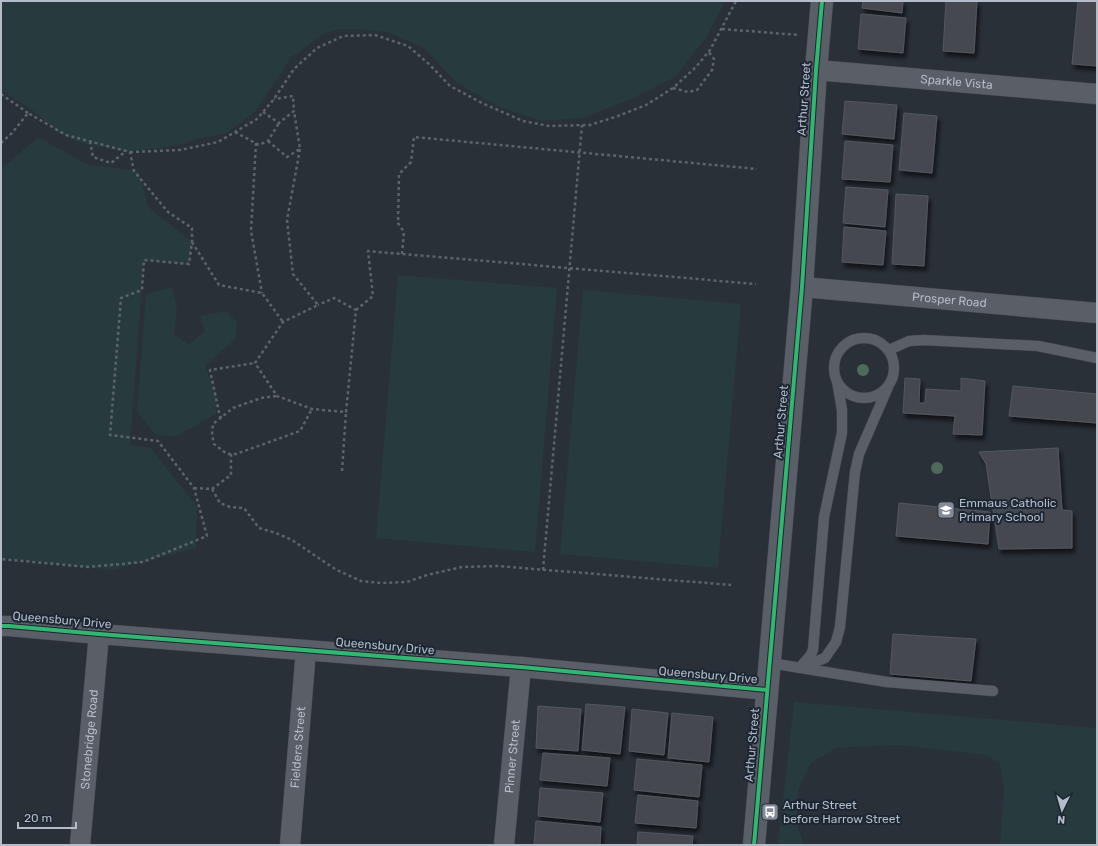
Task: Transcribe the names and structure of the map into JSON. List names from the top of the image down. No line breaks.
{"streets":{"street":["Sparkle Vista","Arthur Street","Prosper Road","Queensbury Drive","Stonebridge Road","Fielders Street","Pinner Street"]},"crossings":[["Sparkle Vista","Arthur Street"],["Arthur Street","Prosper Road"],["Arthur Street","Queensbury Drive"],["Queensbury Drive","Stonebridge Road"],["Queensbury Drive","Fielders Street"],["Queensbury Drive","Pinner Street"]],"places":{"school or university":["Emmaus Catholic Primary School"],"bus stop":["Arthur Street before Harrow Street"]},"scale_bar":"20 m","north":"bottom"}
